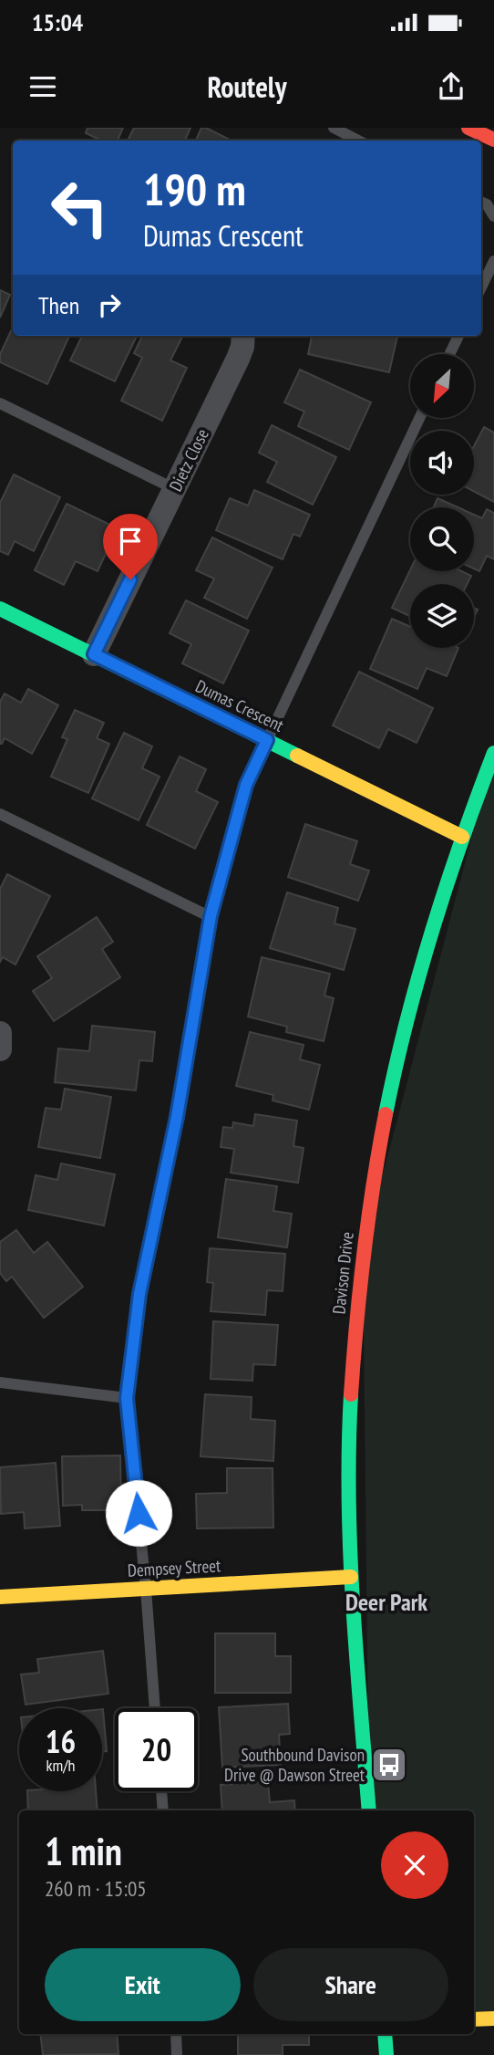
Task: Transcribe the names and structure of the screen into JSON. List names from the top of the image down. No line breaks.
{"streets":{"street":["Dietz Close","Dumas Crescent","Davison Drive","Dempsey Street"]},"crossings":[["Dietz Close","Dumas Crescent"],["Dumas Crescent","Davison Drive"],["Davison Drive","Dempsey Street"]],"districts":["Deer Park"],"places":{"bus stop":["Southbound Davison Drive @ Dawson Street"]},"north":"bottom left","page":{"status":"15:04","header":"Routely","turn":["190 m","Dumas Crescent"],"then":"Then","speed":"16 km/h","limit":"20","heading":["1 min","260 m · 15:05"],"buttons":["Exit","Share"]}}
